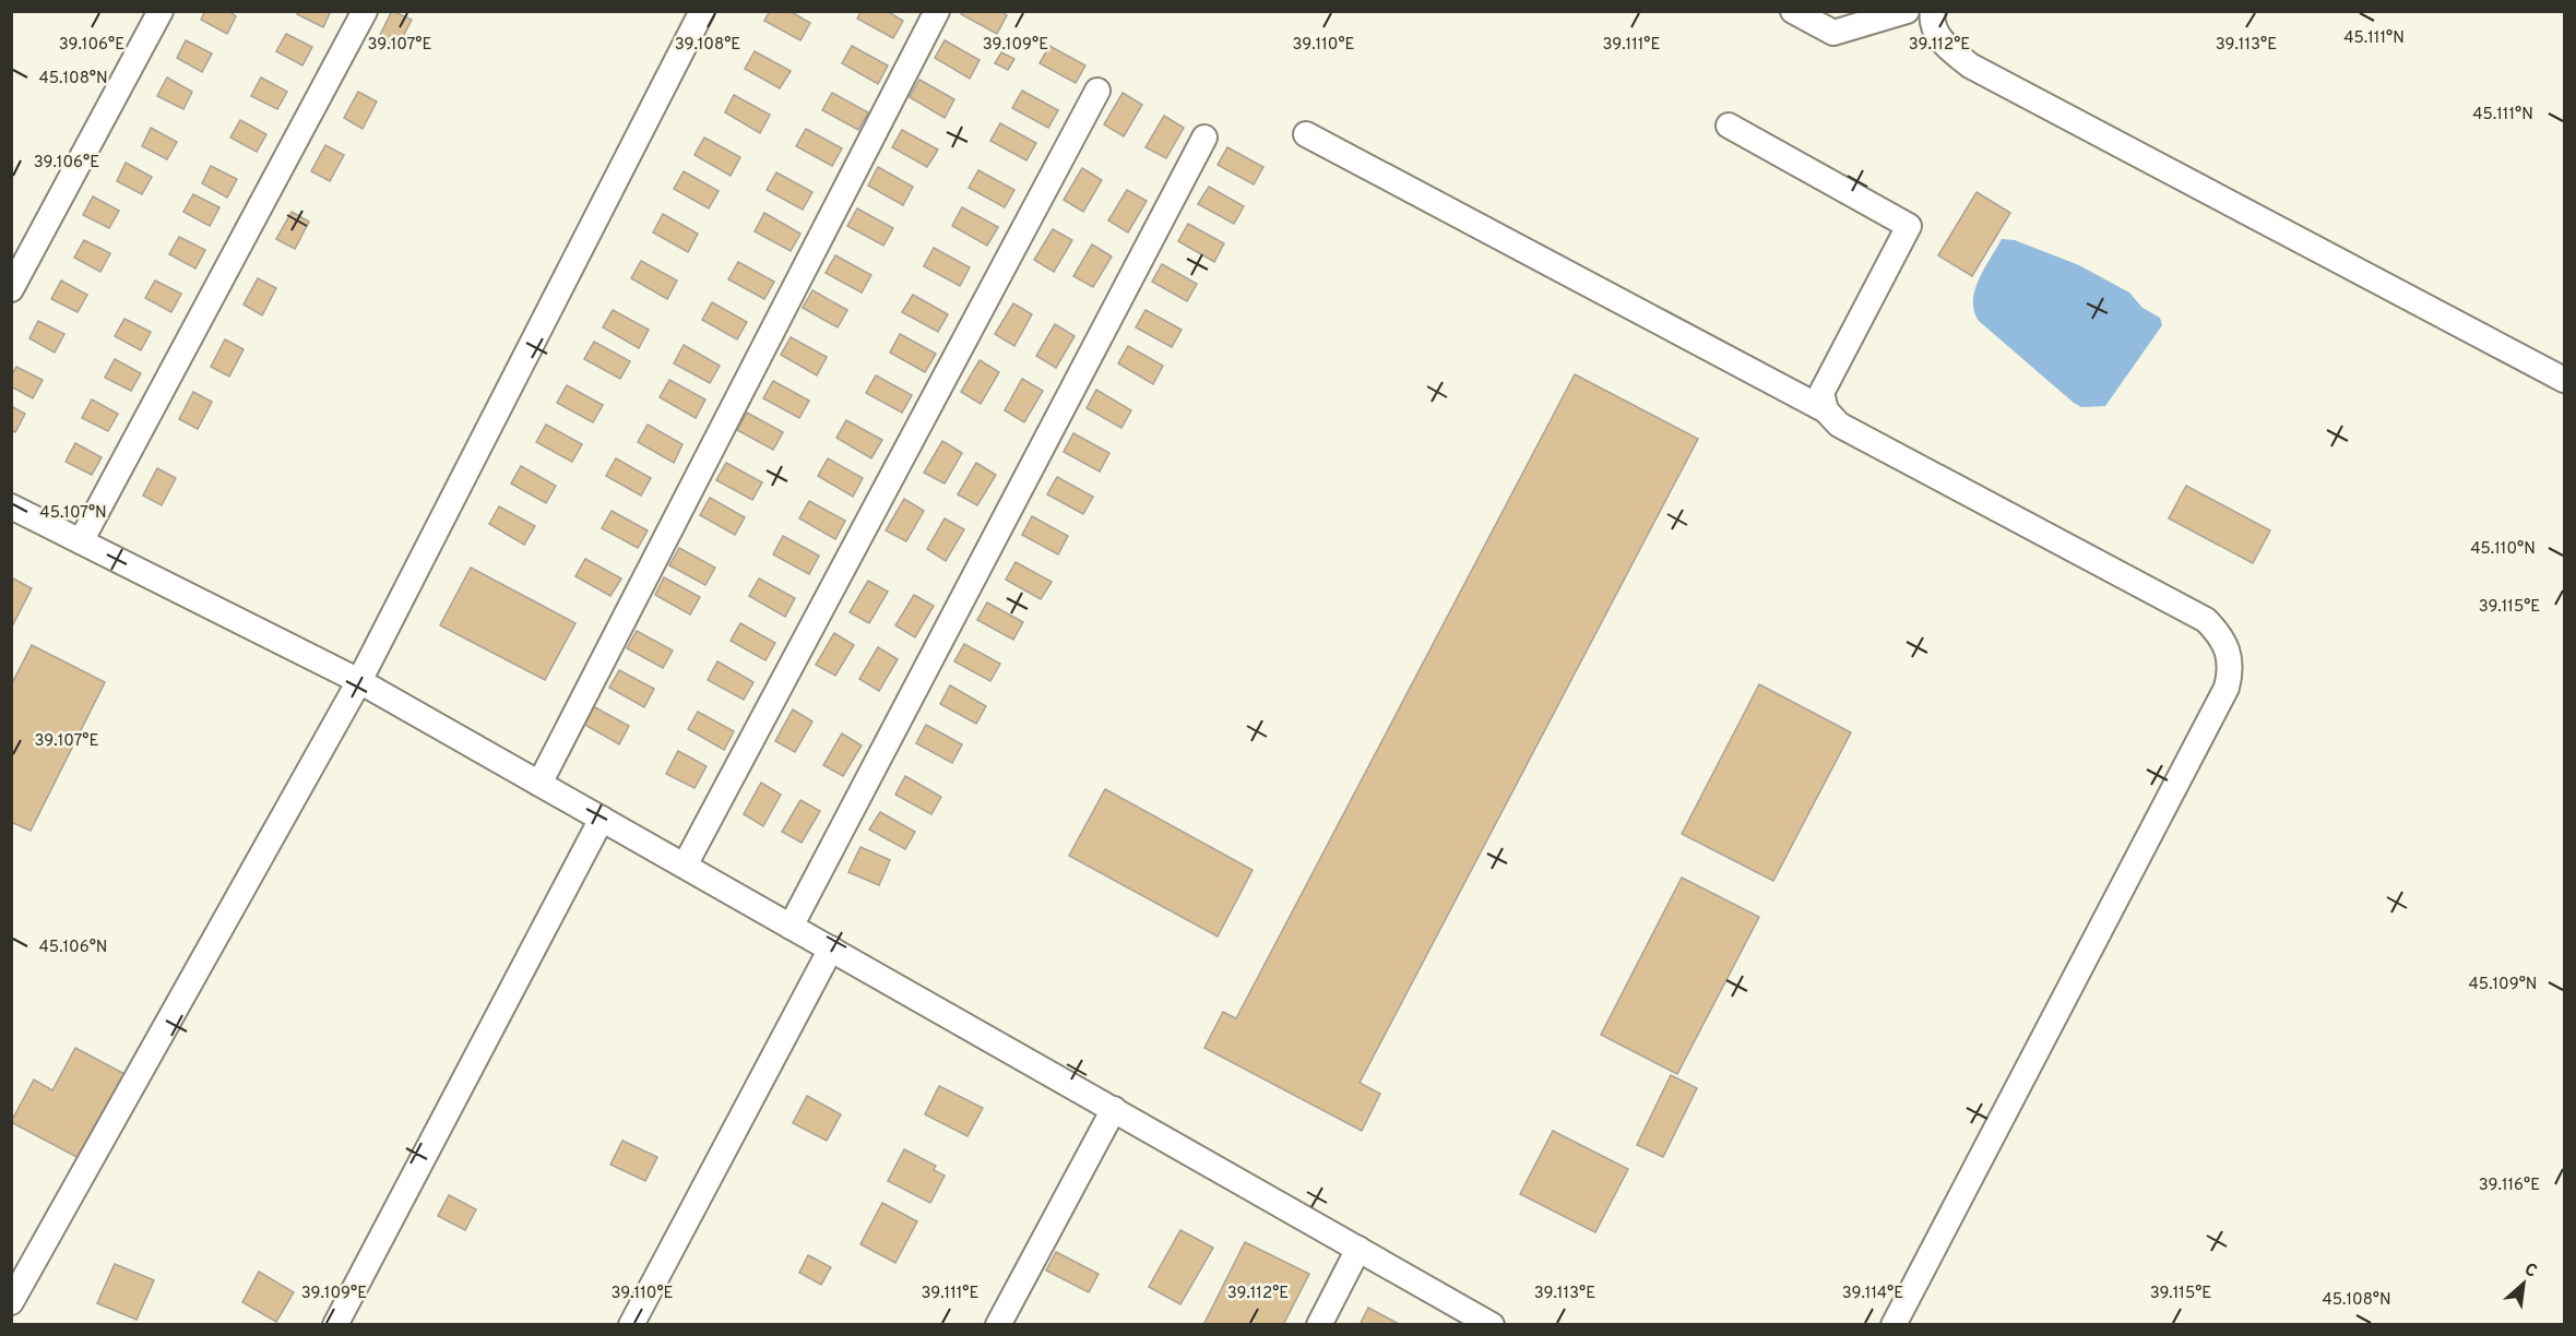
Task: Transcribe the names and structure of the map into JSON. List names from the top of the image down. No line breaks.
{"north":"top right","coordinates":["45.111°N","39.106°E","39.107°E","39.108°E","39.109°E","39.110°E","39.111°E","39.112°E","39.113°E","45.108°N","45.107°N","45.110°N","39.115°E","45.106°N","45.109°N","39.116°E","39.114°E"]}
